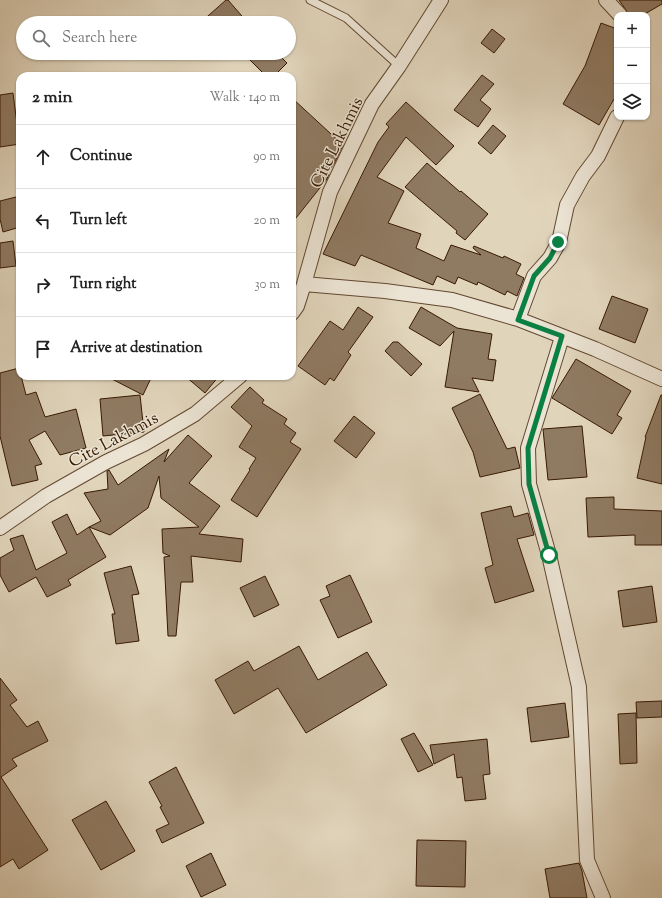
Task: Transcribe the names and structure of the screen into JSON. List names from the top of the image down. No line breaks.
{"streets":{"street":["Cite Lakhmis"]},"page":{"map_buttons":["+","−"],"search":"Search here","heading":["2 min","Walk · 140 m"],"list":[["Continue","90 m"],["Turn left","20 m"],["Turn right","30 m"],"Arrive at destination"]}}
